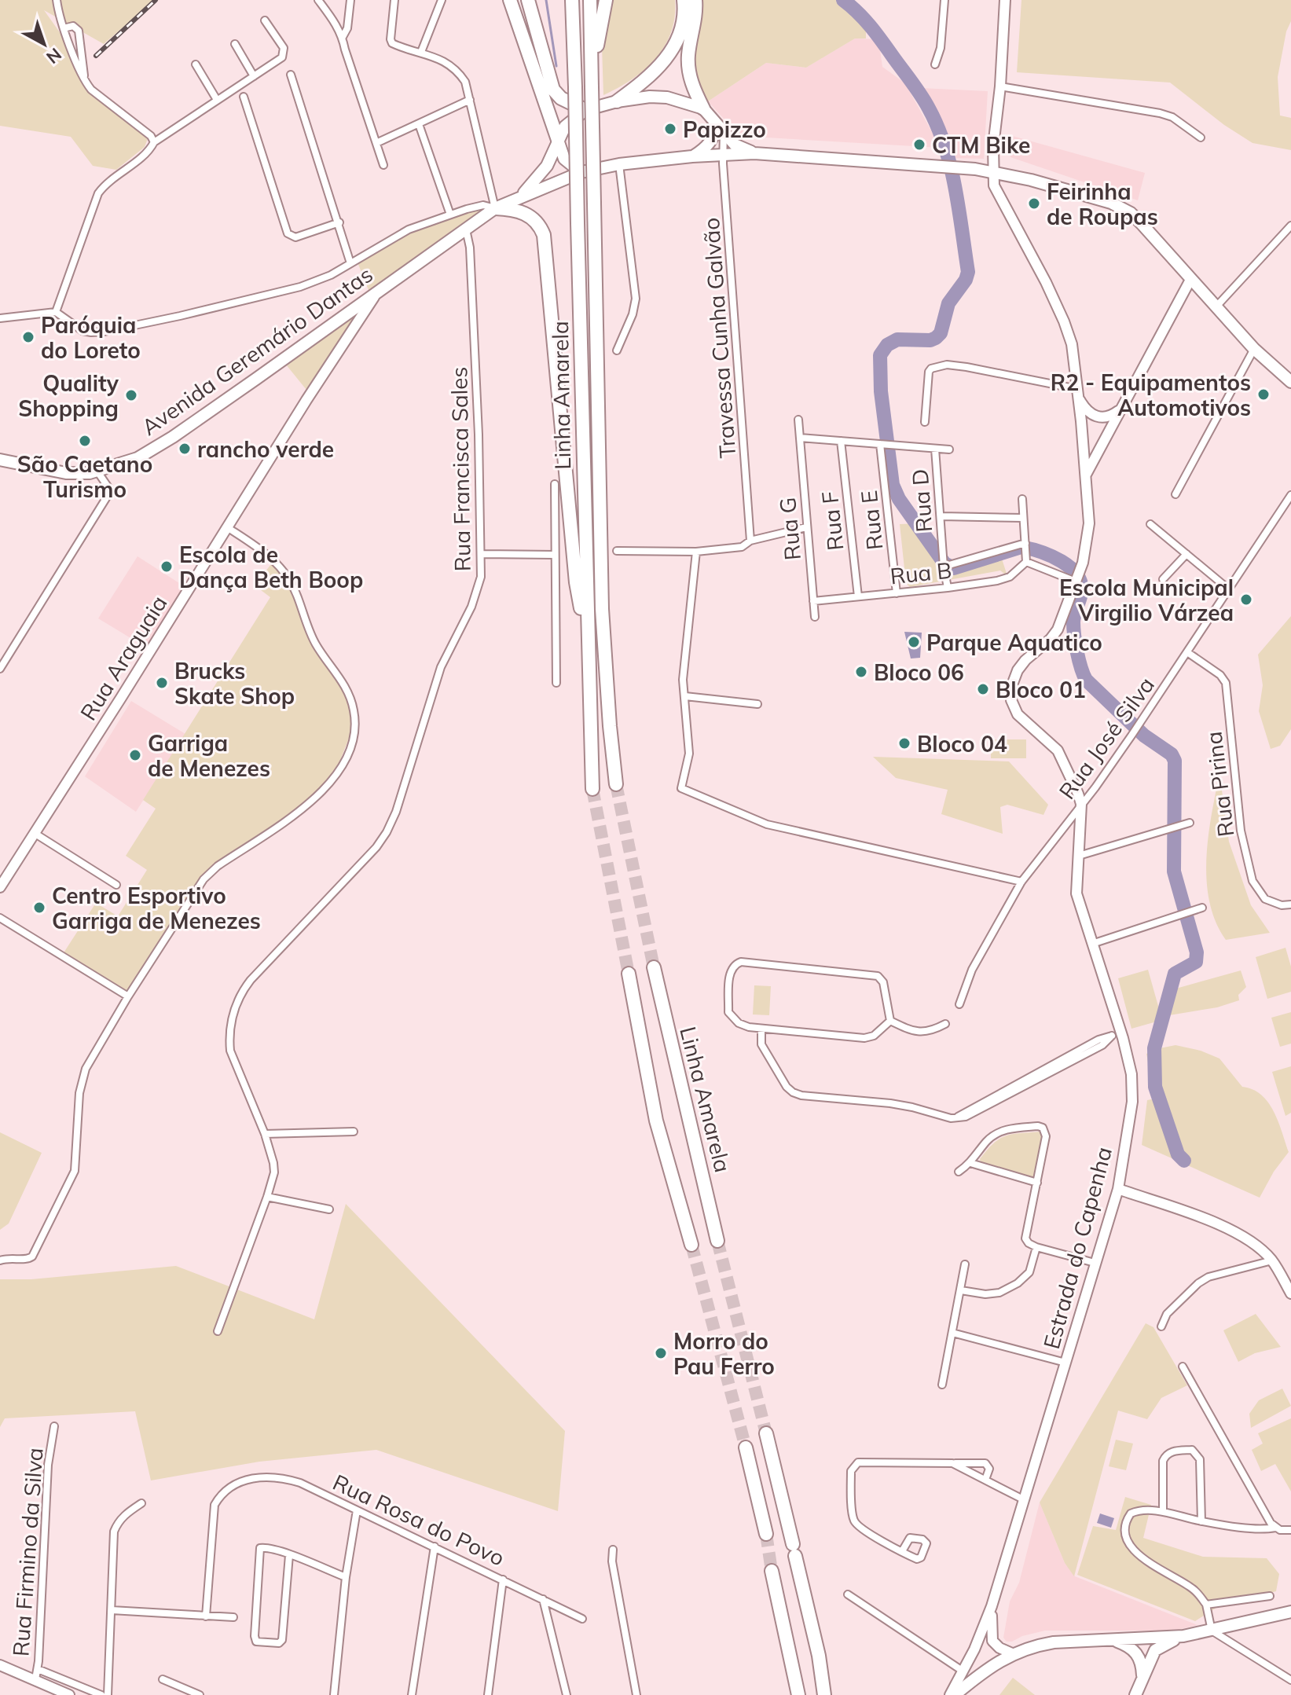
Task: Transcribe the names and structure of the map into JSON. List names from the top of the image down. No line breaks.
{"streets":{"highway":["Linha Amarela"],"main road":["Avenida Geremário Dantas"],"street":["Travessa Cunha Galvão","Rua Francisca Sales","Rua D","Rua E","Rua F","Rua G","Rua B","Rua Araguaia","Rua José Silva","Rua Pirina","Estrada do Capenha","Rua Rosa do Povo","Rua Firmino da Silva"]},"crossings":[["Travessa Cunha Galvão","Avenida Geremário Dantas"],["Avenida Geremário Dantas","Rua Francisca Sales"],["Avenida Geremário Dantas","Rua Araguaia"],["Avenida Geremário Dantas","Estrada do Capenha"],["Rua D","Rua B"],["Rua E","Rua B"],["Rua F","Rua B"],["Rua G","Rua B"],["Rua José Silva","Rua Pirina"],["Rua José Silva","Estrada do Capenha"]],"places":["Papizzo","CTM Bike","Feirinha de Roupas","Paróquia do Loreto","R2 - Equipamentos Automotivos","Quality Shopping","São Caetano Turismo","rancho verde","Escola de Dança Beth Boop","Escola Municipal Virgilio Várzea","Parque Aquatico","Bloco 06","Brucks Skate Shop","Bloco 01","Bloco 04","Garriga de Menezes","Centro Esportivo Garriga de Menezes","Morro do Pau Ferro"],"north":"bottom right"}
